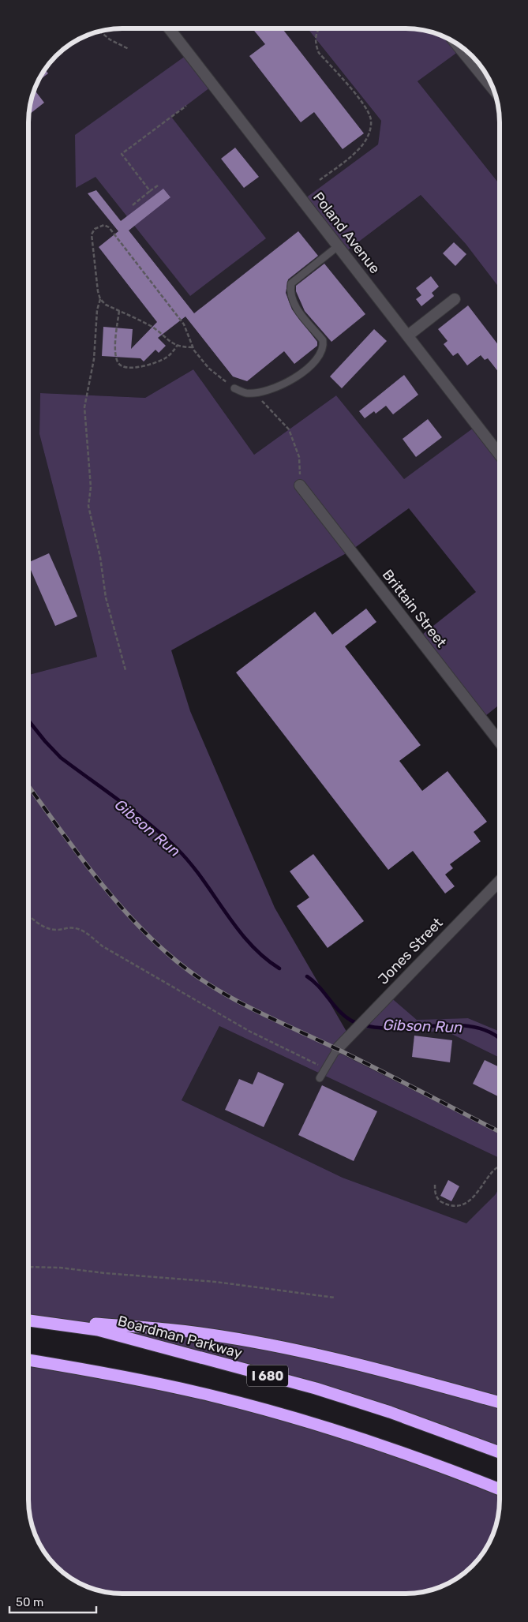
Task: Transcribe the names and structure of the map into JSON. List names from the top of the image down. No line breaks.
{"streets":{"highway":["Boardman Parkway","I 680"],"street":["Poland Avenue","Brittain Street","Jones Street"]},"water":["Gibson Run"],"scale_bar":"50 m"}
